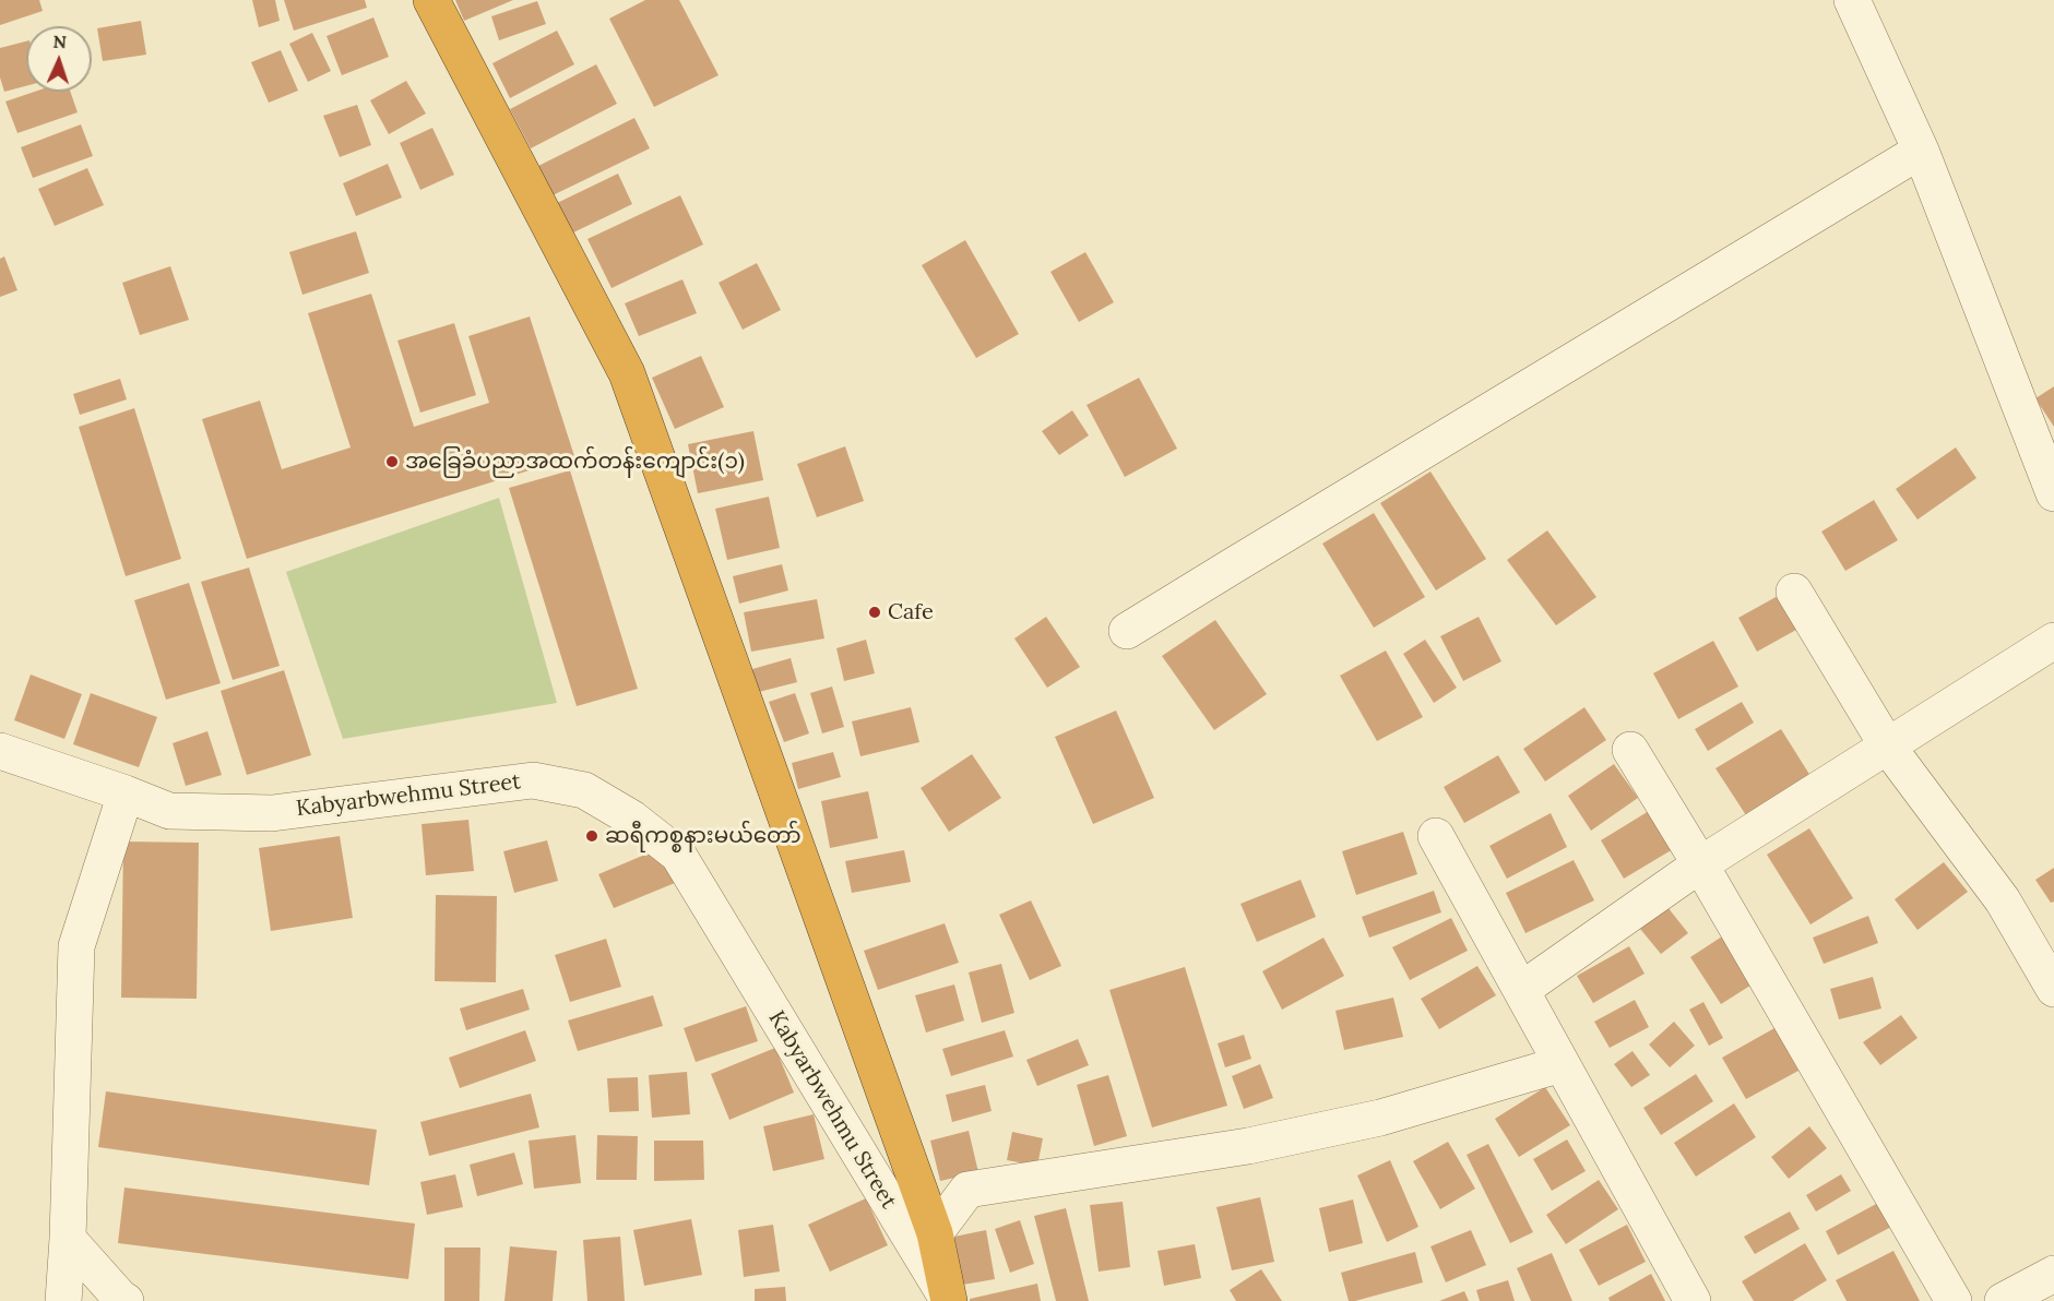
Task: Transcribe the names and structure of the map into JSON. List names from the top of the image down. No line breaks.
{"streets":{"street":["Kabyarbwehmu Street"]},"places":["အခြေခံပညာအထက်တန်းကျောင်း(၁)","Cafe","ဆရီကစ္စနားမယ်တော်"],"north":"top"}
